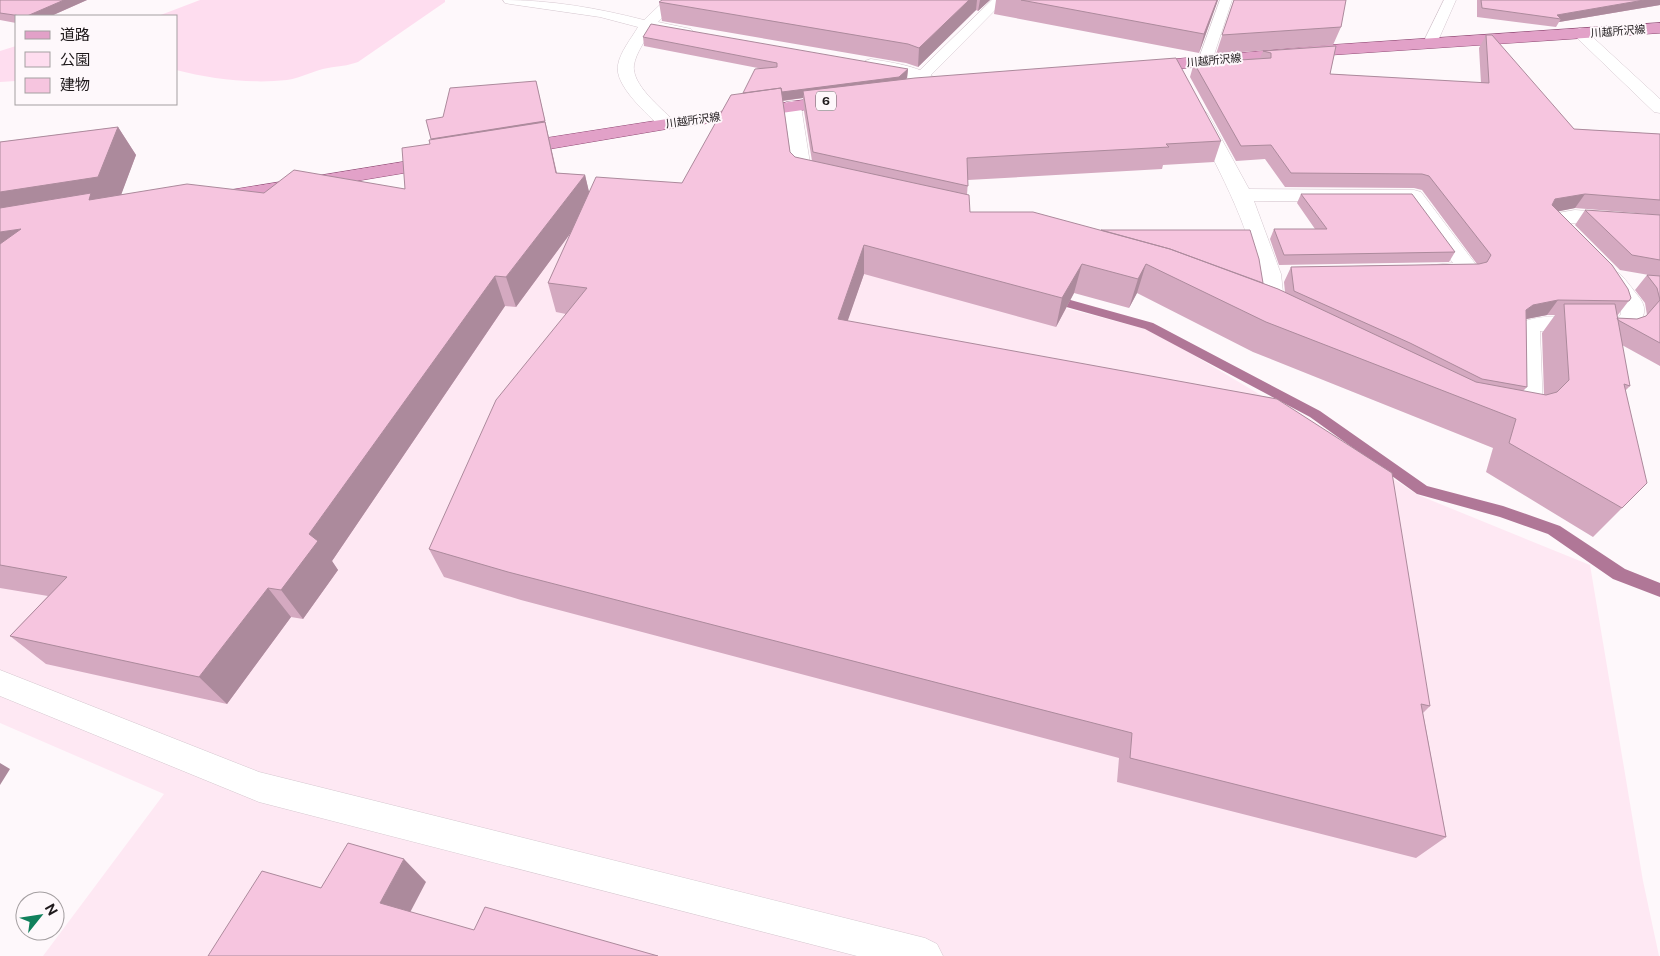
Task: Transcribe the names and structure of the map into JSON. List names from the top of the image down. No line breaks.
{"streets":{"main road":["川越所沢線","6"]},"legend":["道路","公園","建物"],"north":"top right"}
